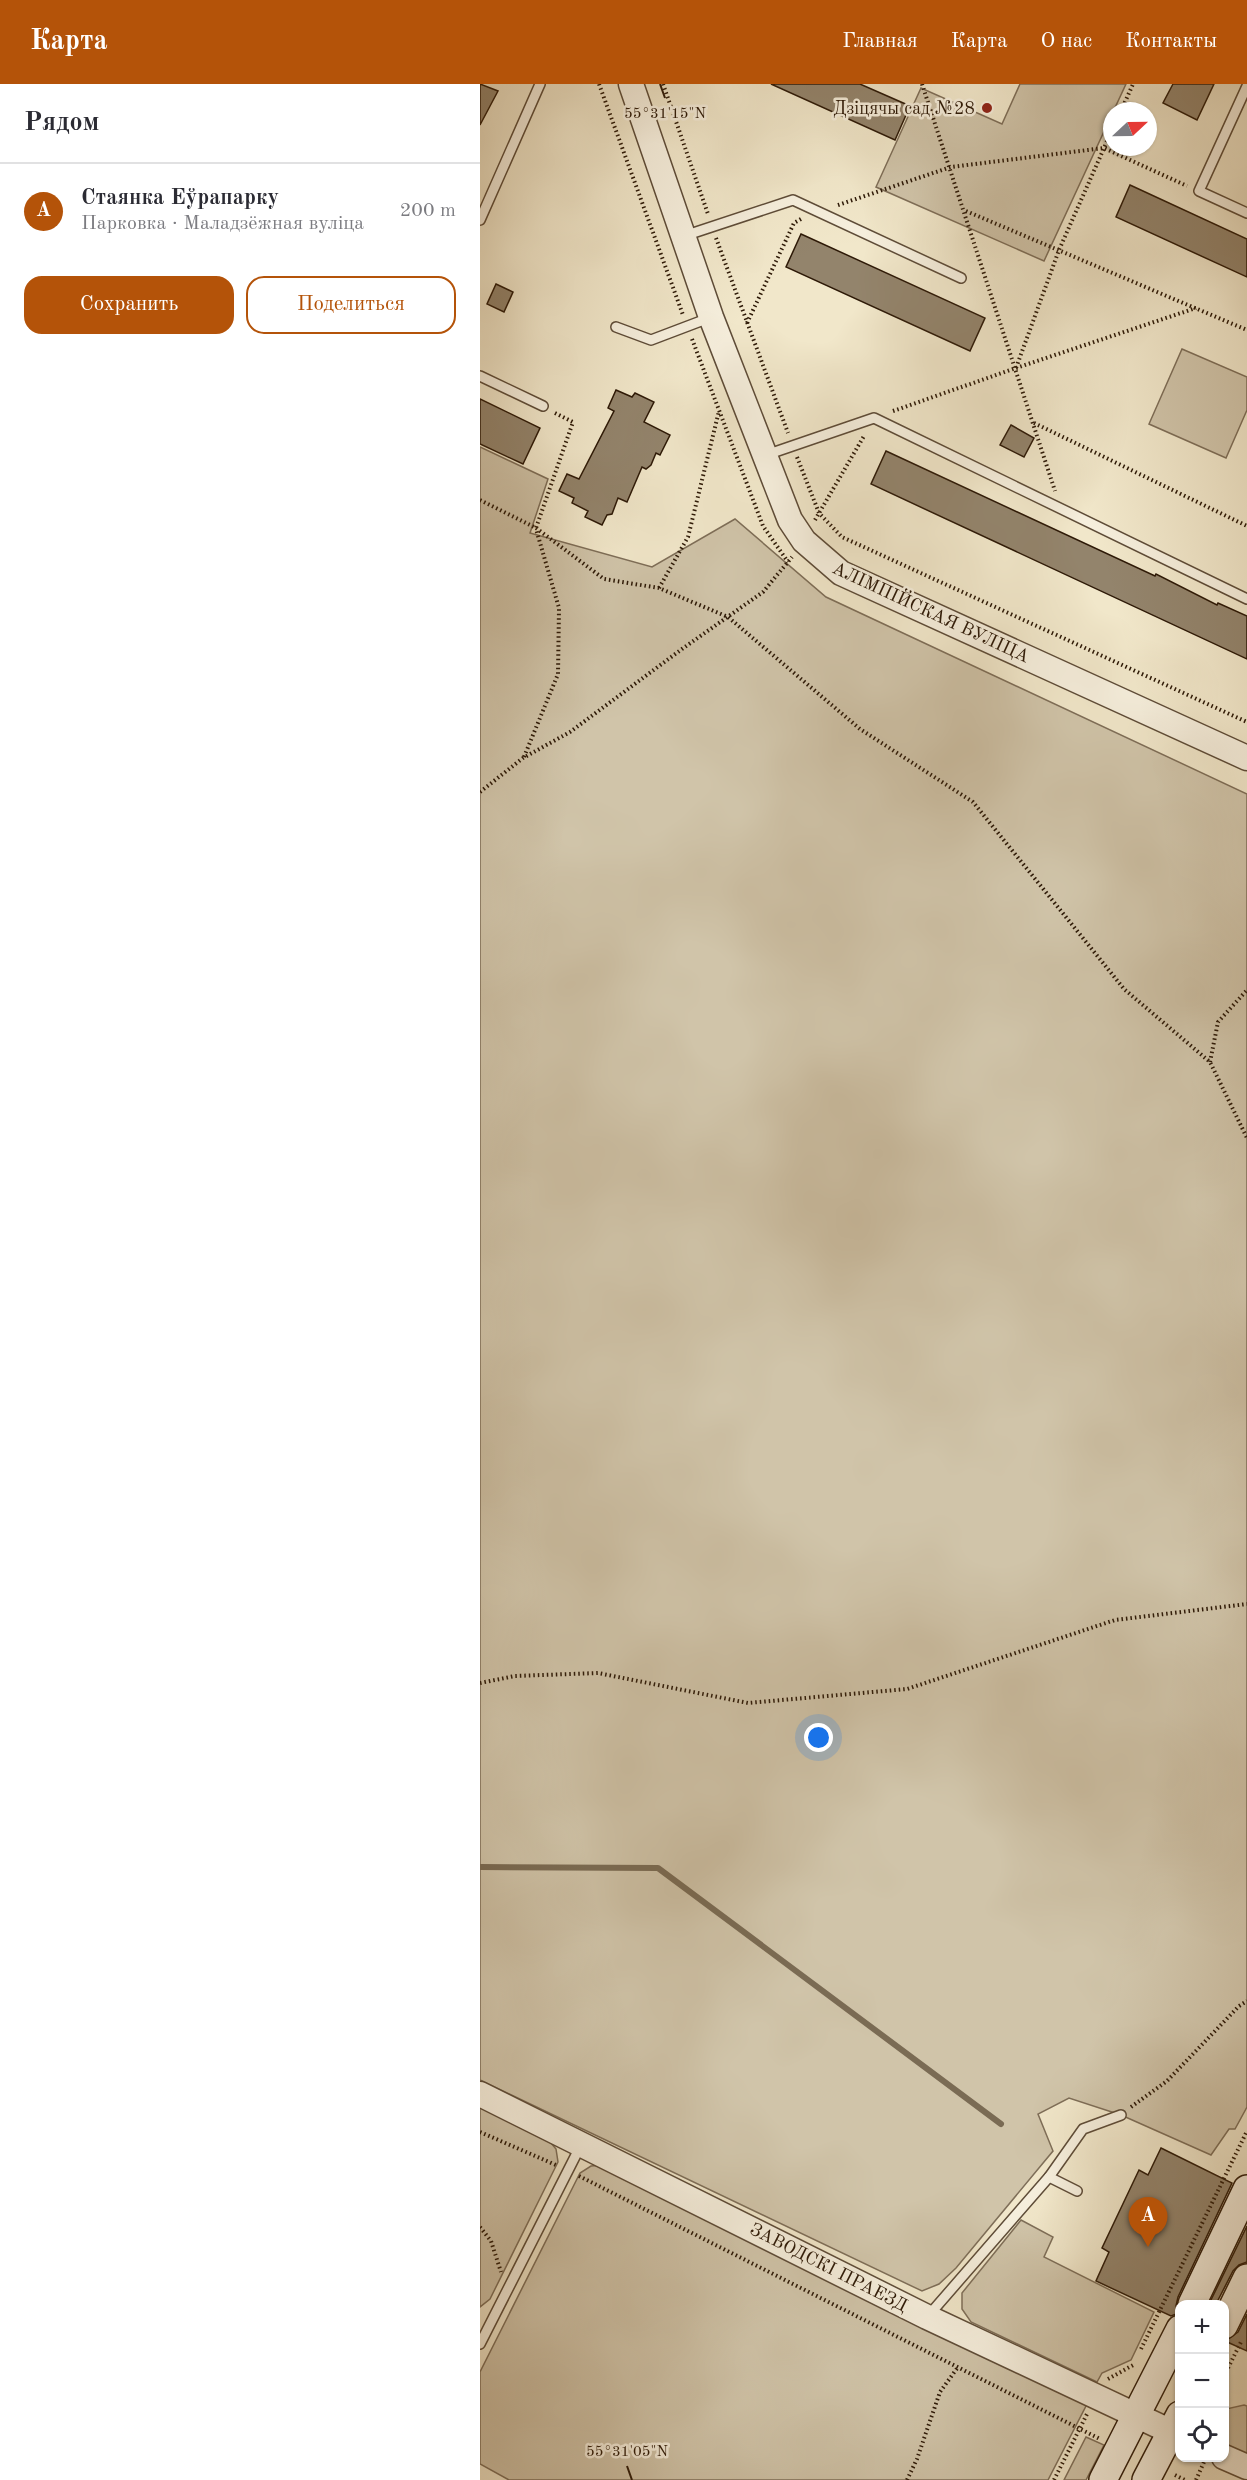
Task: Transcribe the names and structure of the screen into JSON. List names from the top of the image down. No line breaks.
{"streets":{"street":["АЛІМПІЙСКАЯ ВУЛІЦА","ЗАВОДСКІ ПРАЕЗД"]},"places":["Дзіцячы сад №28"],"north":"right","page":{"header":"Карта","nav":["Главная","Карта","О нас","Контакты"],"heading":"Рядом","list":[{"mark":"A","name":"Стаянка Еўрапарку","note":"Парковка · Маладзёжная вуліца","value":"200 m"}],"buttons":["Сохранить","Поделиться"],"pins":"A","map_buttons":["+","−"]},"coordinates":["55°31'15\"N","55°31'05\"N"]}
